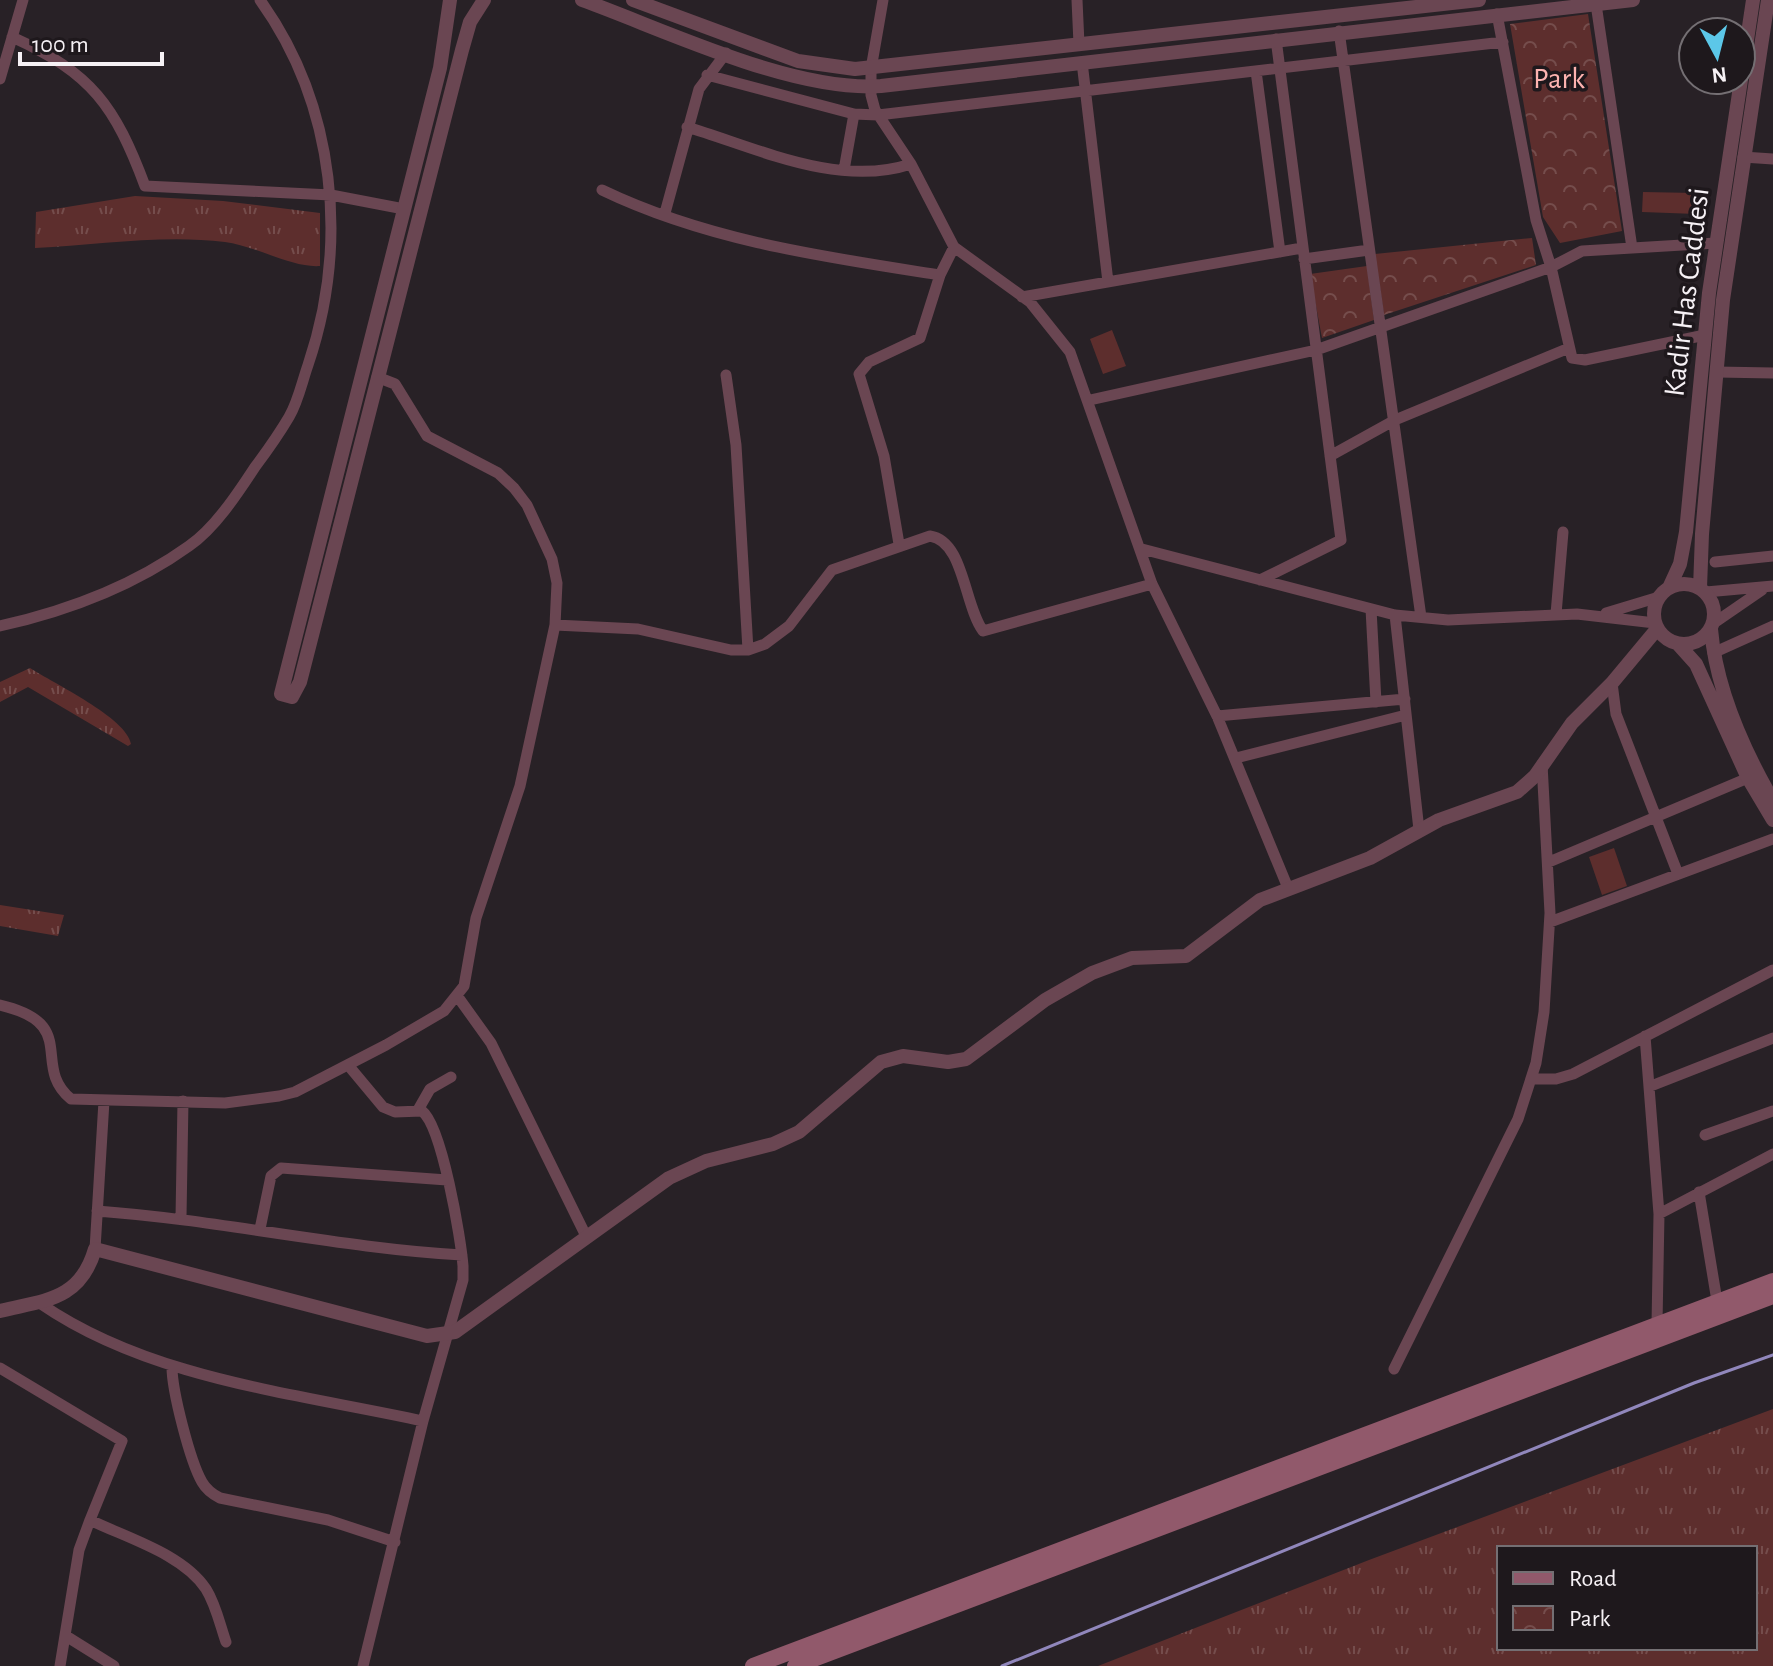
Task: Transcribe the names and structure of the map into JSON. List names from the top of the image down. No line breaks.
{"streets":{"street":["Kadir Has Caddesi"]},"parks":["Park"],"legend":["Road","Park"],"scale_bar":"100 m","north":"bottom"}
